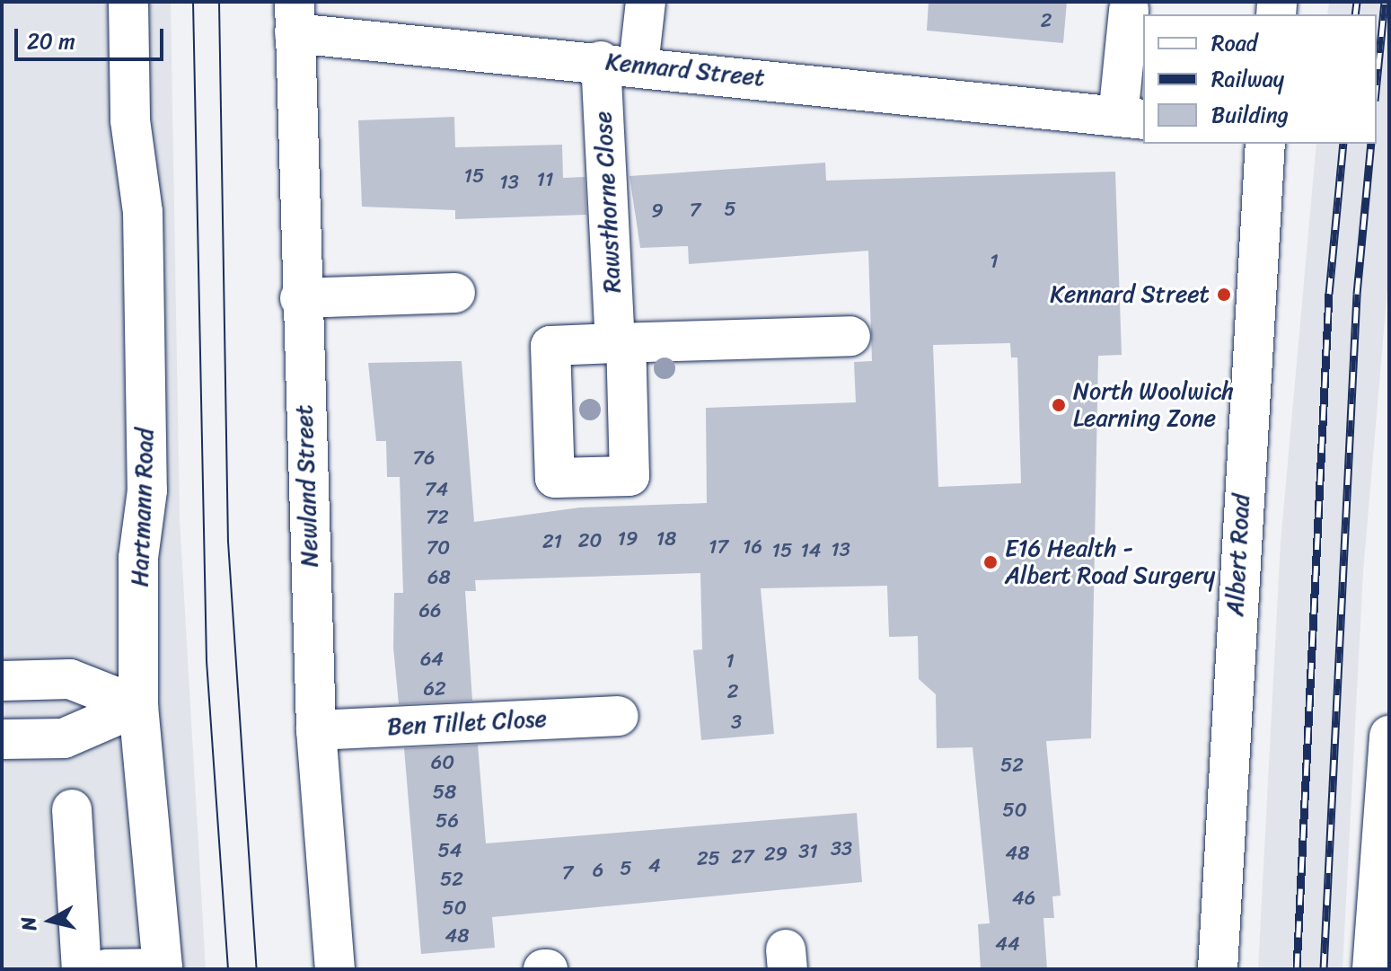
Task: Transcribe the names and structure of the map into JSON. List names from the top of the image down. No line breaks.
{"streets":{"street":["Kennard Street","Rawsthorne Close","Newland Street","Hartmann Road","Albert Road","Ben Tillet Close"]},"crossings":[["Kennard Street","Rawsthorne Close"],["Kennard Street","Newland Street"],["Newland Street","Ben Tillet Close"]],"places":["Kennard Street","North Woolwich Learning Zone","E16 Health - Albert Road Surgery"],"house_numbers":["2","15","11","13","5","7","9","1","76","74","72","19","18","20","21","17","16","70","13","15","14","68","66","64","1","62","2","3","60","52","58","50","56","33","54","31","48","29","27","25","4","5","6","7","52","46","50","48","44"],"legend":["Road","Railway","Building"],"scale_bar":"20 m","north":"left"}
